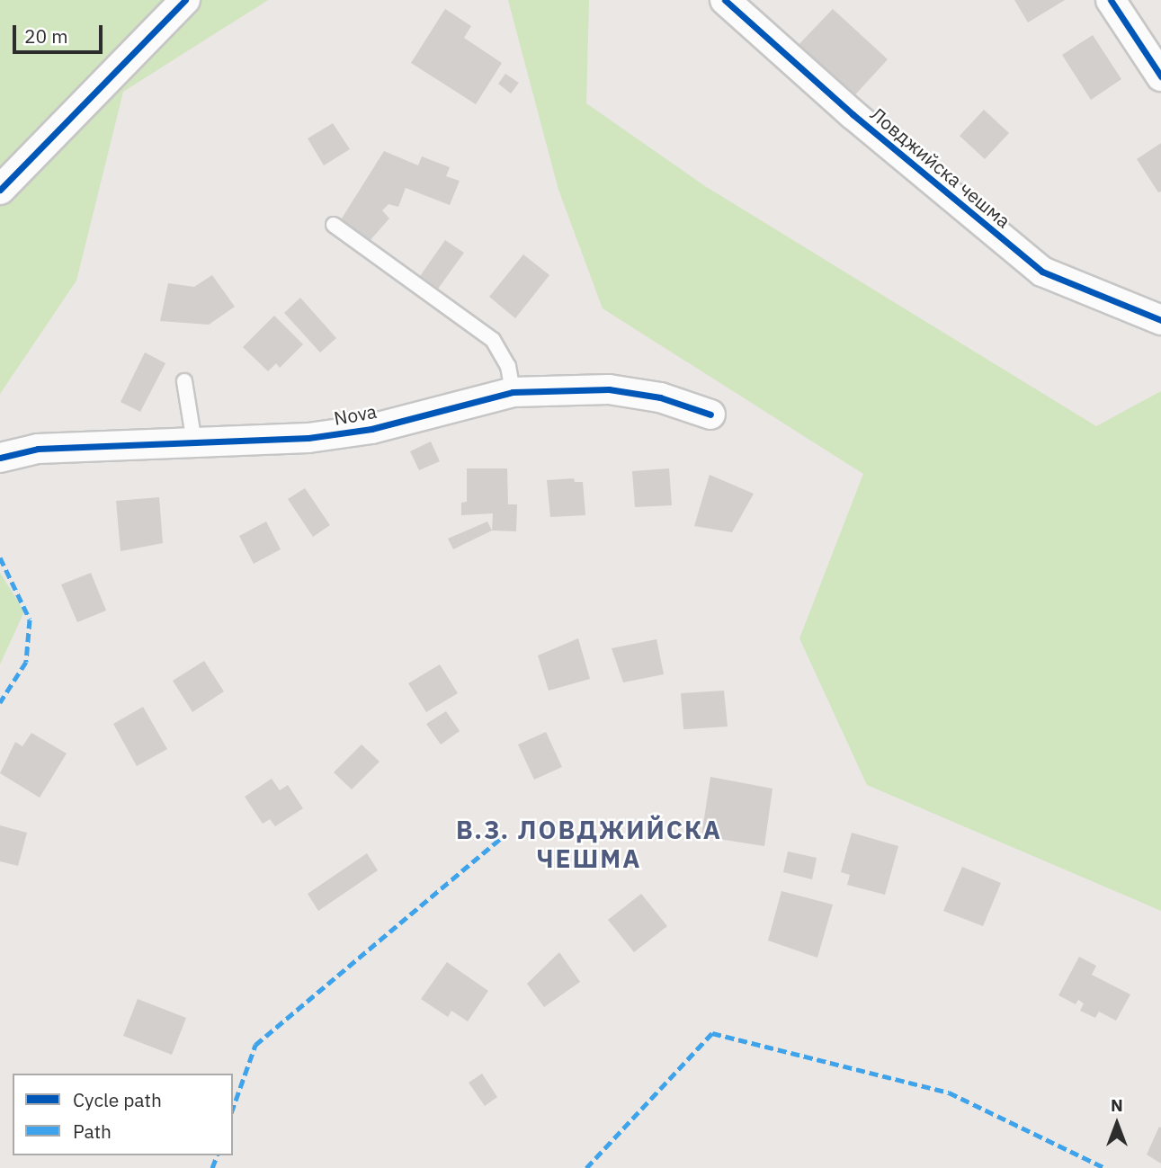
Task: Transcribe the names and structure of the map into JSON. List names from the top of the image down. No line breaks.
{"streets":{"street":["Ловджийска чешма","Nova"]},"districts":["В.З. ЛОВДЖИЙСКА ЧЕШМА"],"legend":["Cycle path","Path"],"scale_bar":"20 m","north":"top"}
